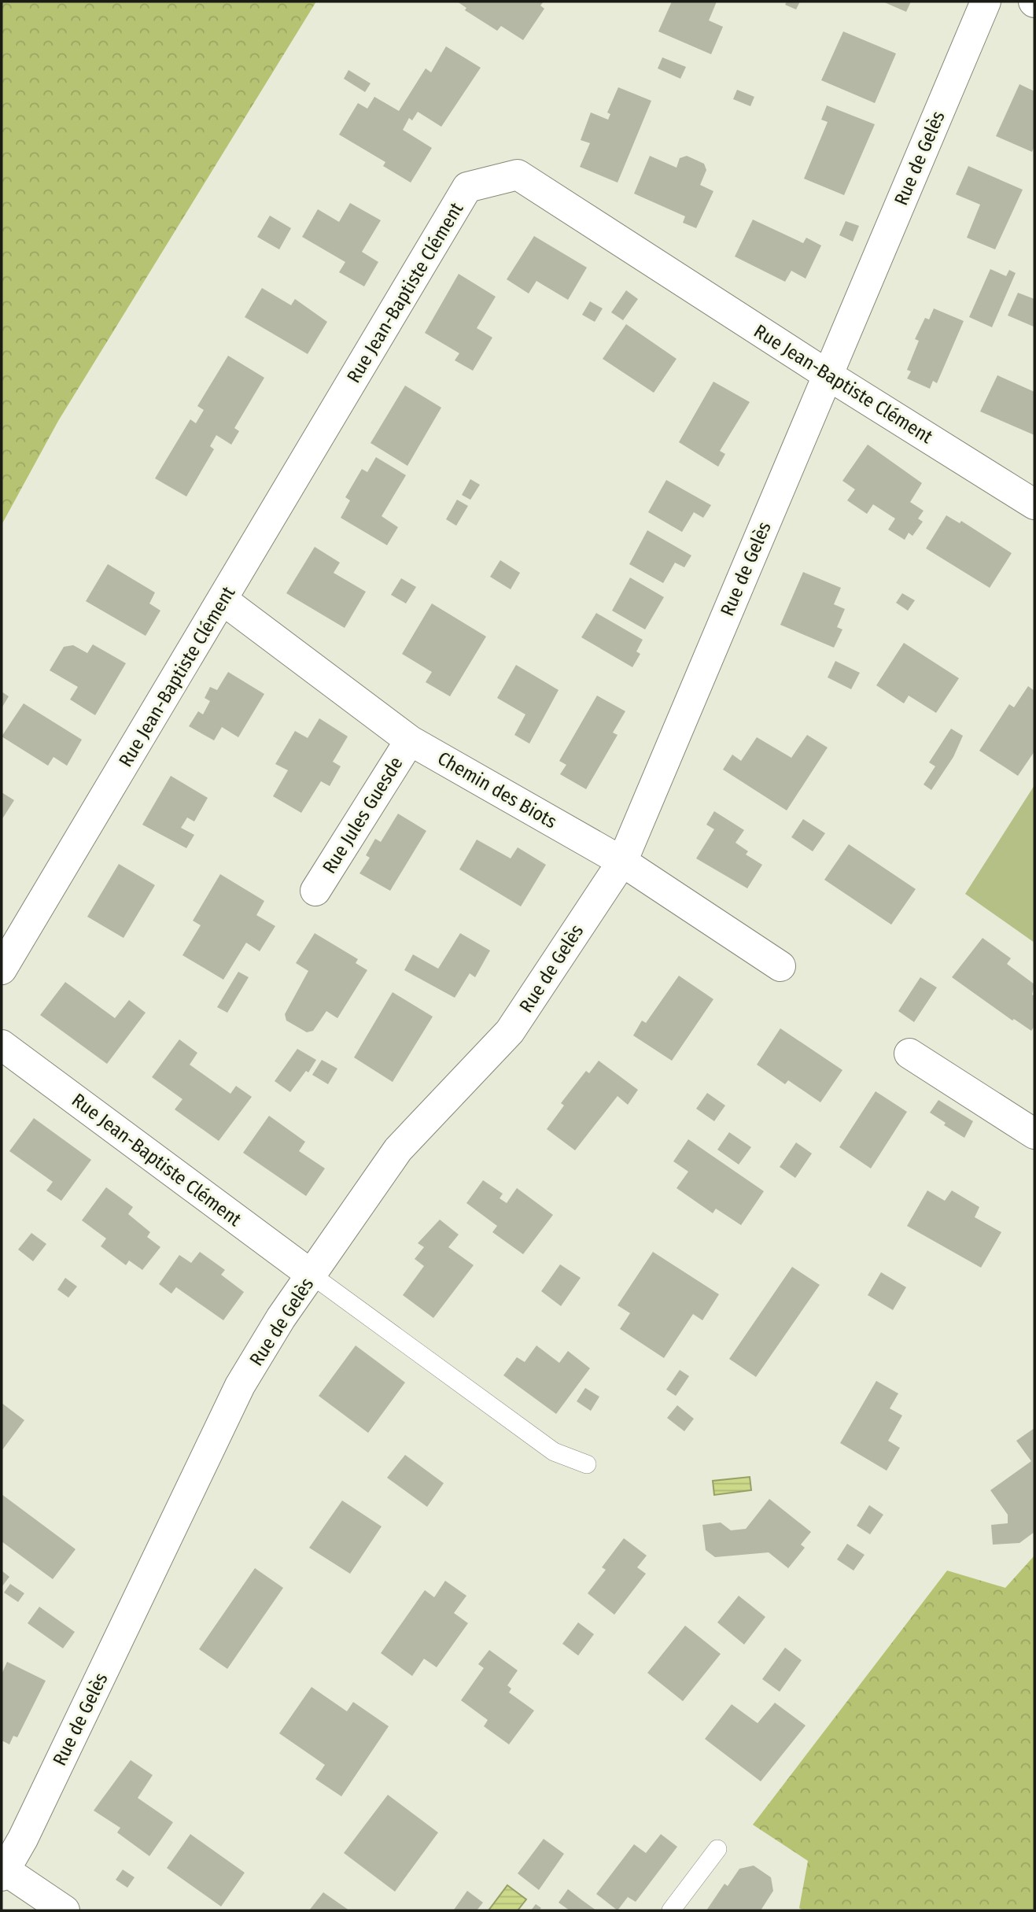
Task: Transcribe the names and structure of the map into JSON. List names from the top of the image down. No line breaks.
{"streets":{"street":["Rue de Gelès","Rue Jean-Baptiste Clément","Chemin des Biots","Rue Jules Guesde"]},"crossings":[["Rue de Gelès","Rue Jean-Baptiste Clément"],["Rue de Gelès","Chemin des Biots"],["Rue Jean-Baptiste Clément","Chemin des Biots"],["Chemin des Biots","Rue Jules Guesde"]]}
